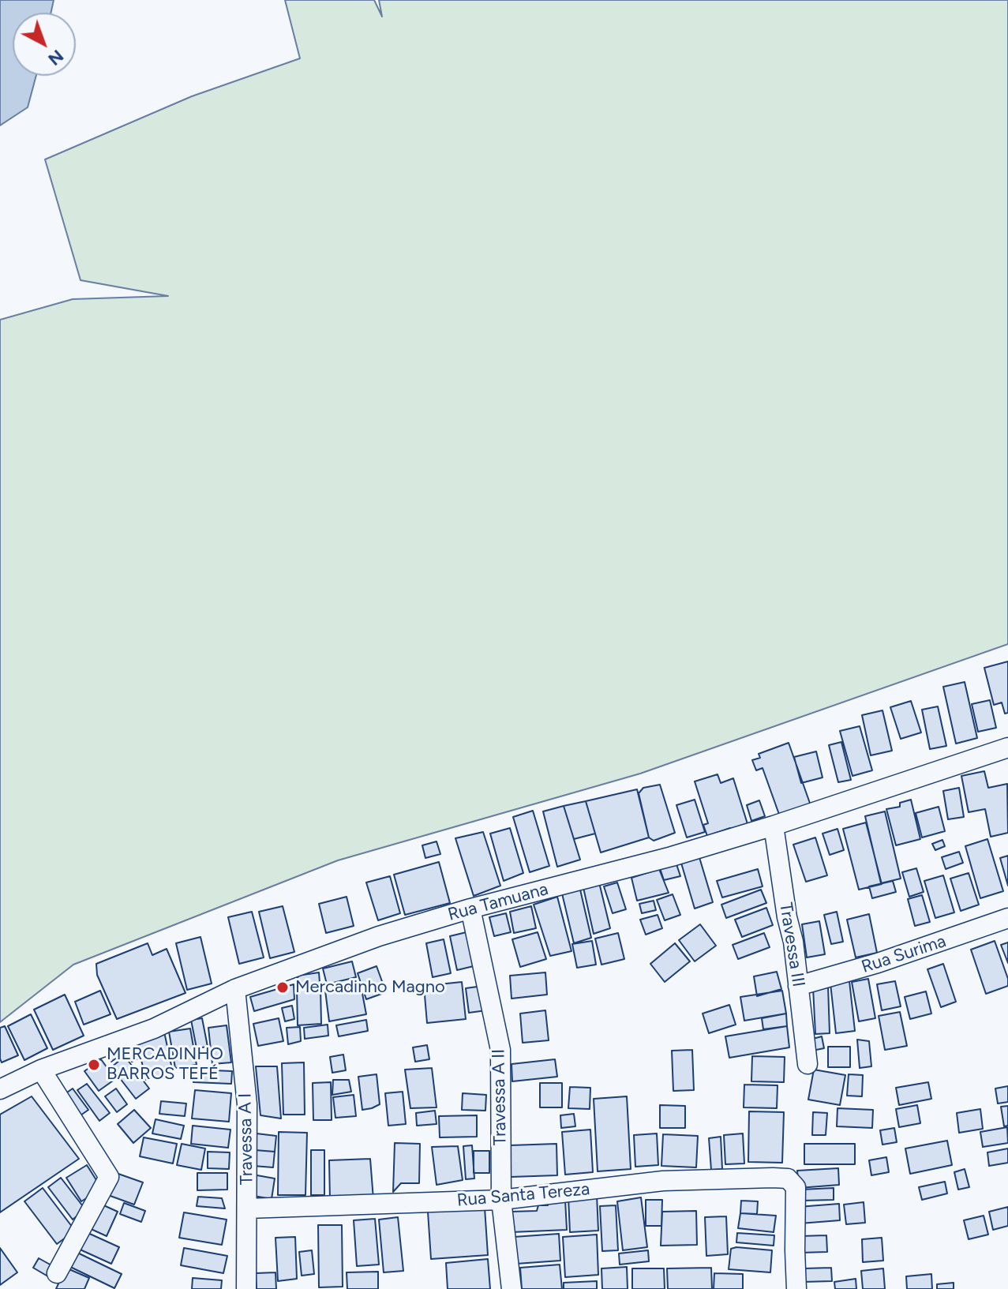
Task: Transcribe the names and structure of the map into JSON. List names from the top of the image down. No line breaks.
{"streets":{"street":["Rua Tamuana","Travessa III","Rua Surima","Travessa A II","Travessa A I","Rua Santa Tereza"]},"crossings":[["Rua Tamuana","Travessa III"],["Rua Tamuana","Travessa A II"],["Rua Tamuana","Travessa A I"],["Travessa III","Rua Surima"],["Travessa A II","Rua Santa Tereza"],["Travessa A I","Rua Santa Tereza"]],"places":["Mercadinho Magno","MERCADINHO BARROS TEFÉ"],"north":"bottom right"}
